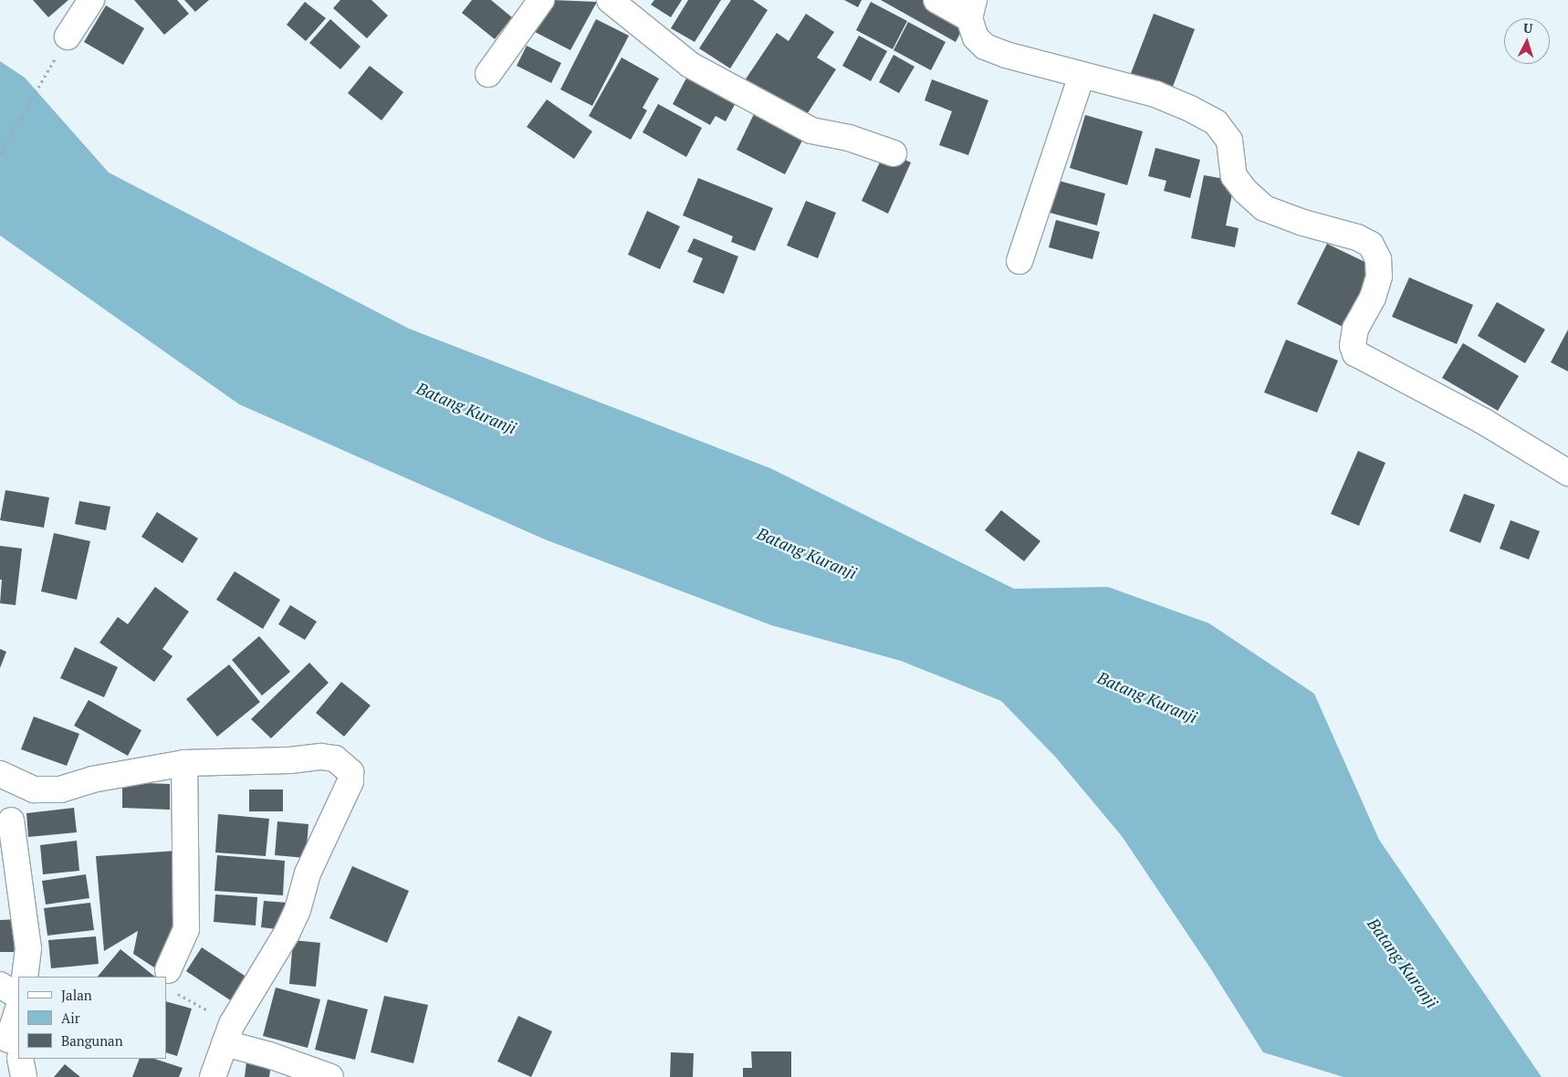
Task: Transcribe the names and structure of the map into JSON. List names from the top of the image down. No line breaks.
{"water":["Batang Kuranji"],"legend":["Jalan","Air","Bangunan"],"north":"top"}
